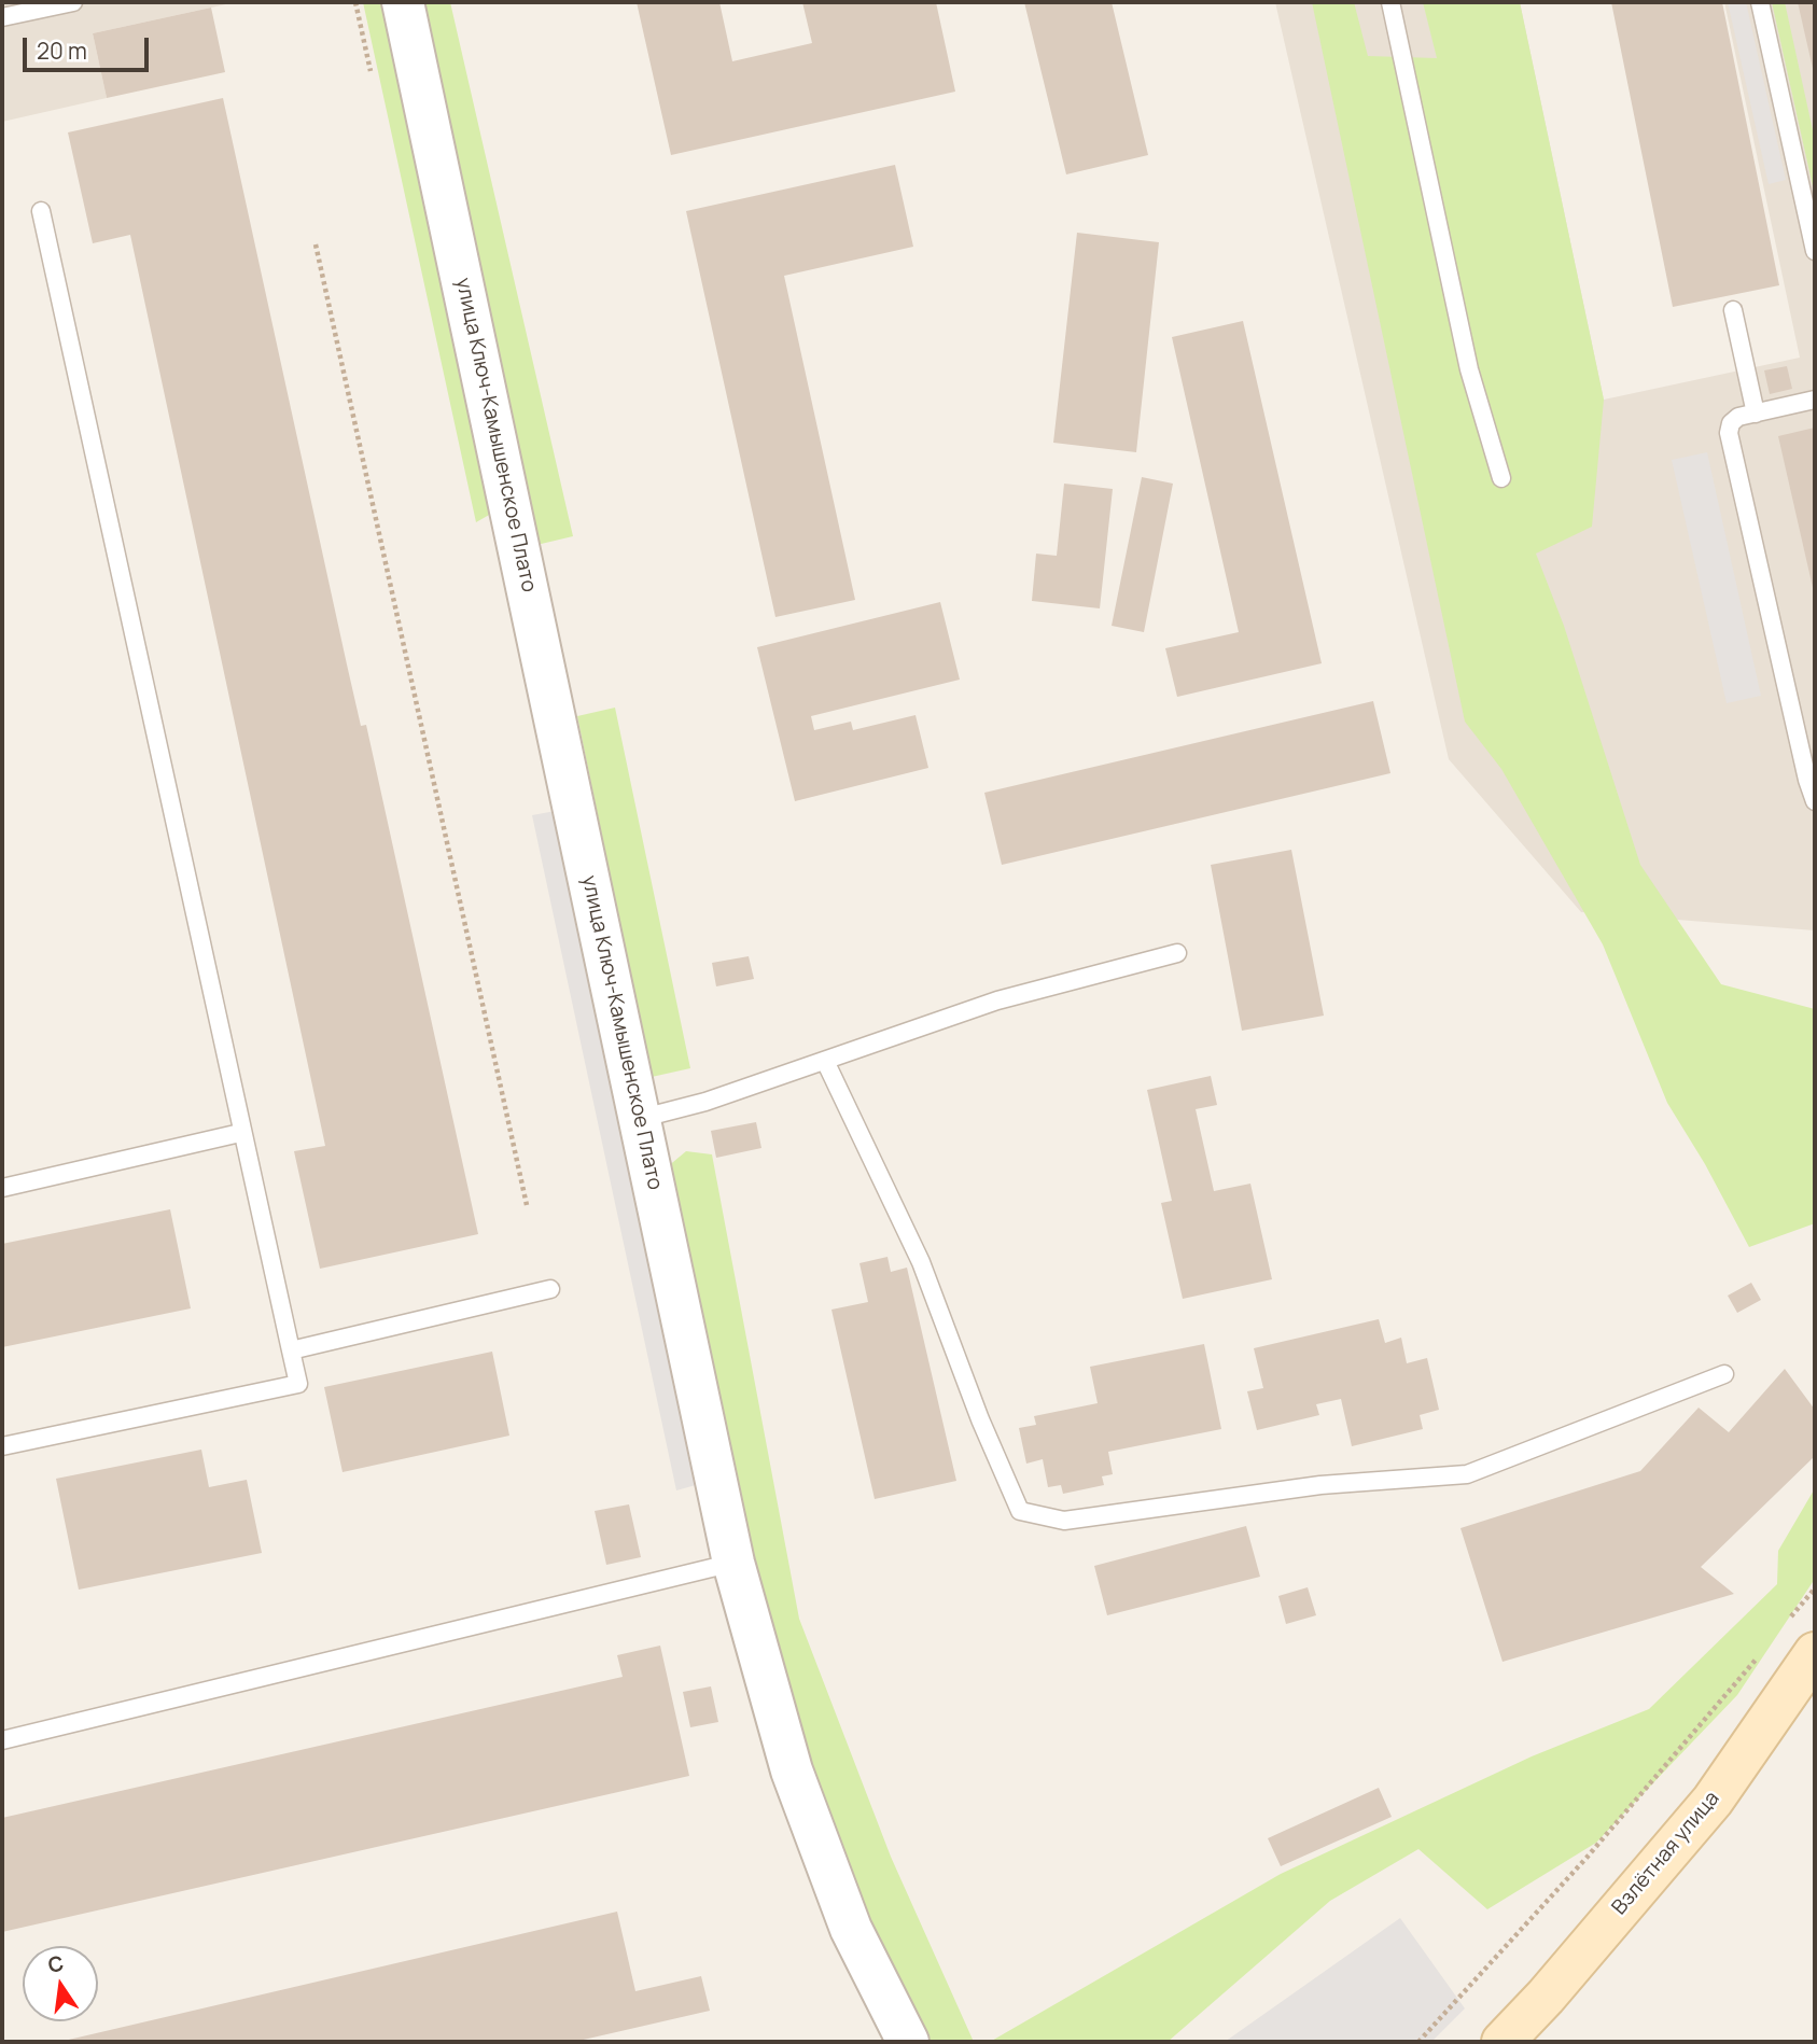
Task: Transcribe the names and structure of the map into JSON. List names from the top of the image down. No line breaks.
{"streets":{"main road":["Взлётная улица"],"street":["улица Ключ-Камышенское Плато"]},"scale_bar":"20 m","north":"top"}
